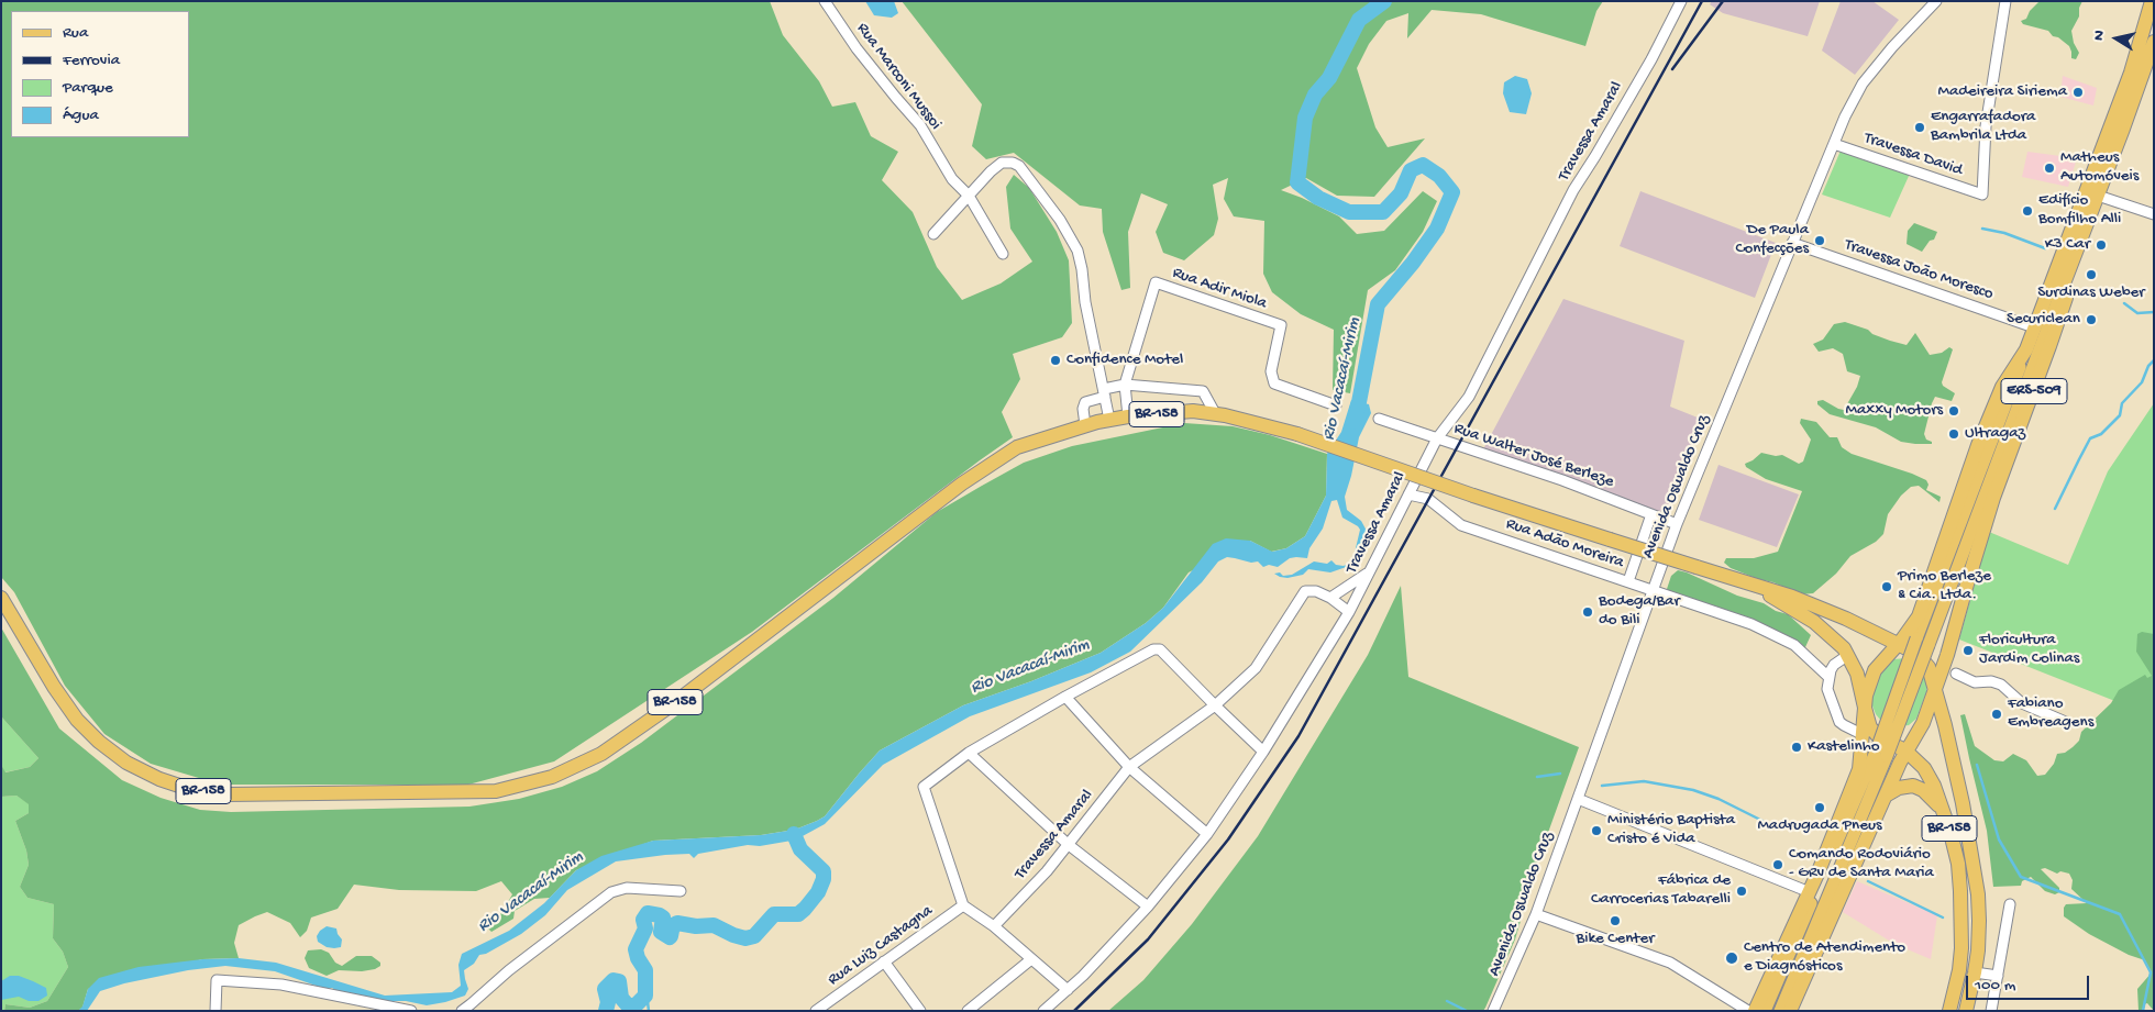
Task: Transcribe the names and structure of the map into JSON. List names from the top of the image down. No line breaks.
{"streets":{"highway":["ERS-509","BR-158"],"street":["Rua Marconi Mussoi","Travessa Amaral","Travessa David","Travessa João Moresco","Rua Adir Miola","Rua Walter José Berleze","Avenida Oswaldo Cruz","Rua Adão Moreira","Rua Luiz Castagna"]},"crossings":[["Travessa Amaral","Rua Walter José Berleze"],["Travessa Amaral","Rua Adão Moreira"],["Travessa David","Avenida Oswaldo Cruz"],["Travessa João Moresco","ERS-509"],["Travessa João Moresco","Avenida Oswaldo Cruz"],["ERS-509","BR-158"],["Rua Walter José Berleze","Avenida Oswaldo Cruz"],["Avenida Oswaldo Cruz","Rua Adão Moreira"]],"water":["Rio Vacacaí-Mirim"],"places":["Madeireira Siriema","Engarrafadora Bambrila Ltda","Matheus Automóveis","Edifício Bomfilho Alli","De Paula Confecções","K3 Car","Surdinas Weber","Securiclean","Confidence Motel","Maxxy Motors","Ultragaz","Primo Berleze & Cia. Ltda.","Bodega/Bar do Bili","Floricultura Jardim Colinas","Fabiano Embreagens","Kastelinho","Madrugada Pneus","Ministério Baptista Cristo é Vida","Comando Rodoviário - GRv de Santa Maria","Fábrica de Carrocerias Tabarelli","Bike Center","Centro de Atendimento e Diagnósticos"],"legend":["Rua","Ferrovia","Parque","Água"],"scale_bar":"100 m","north":"left"}
